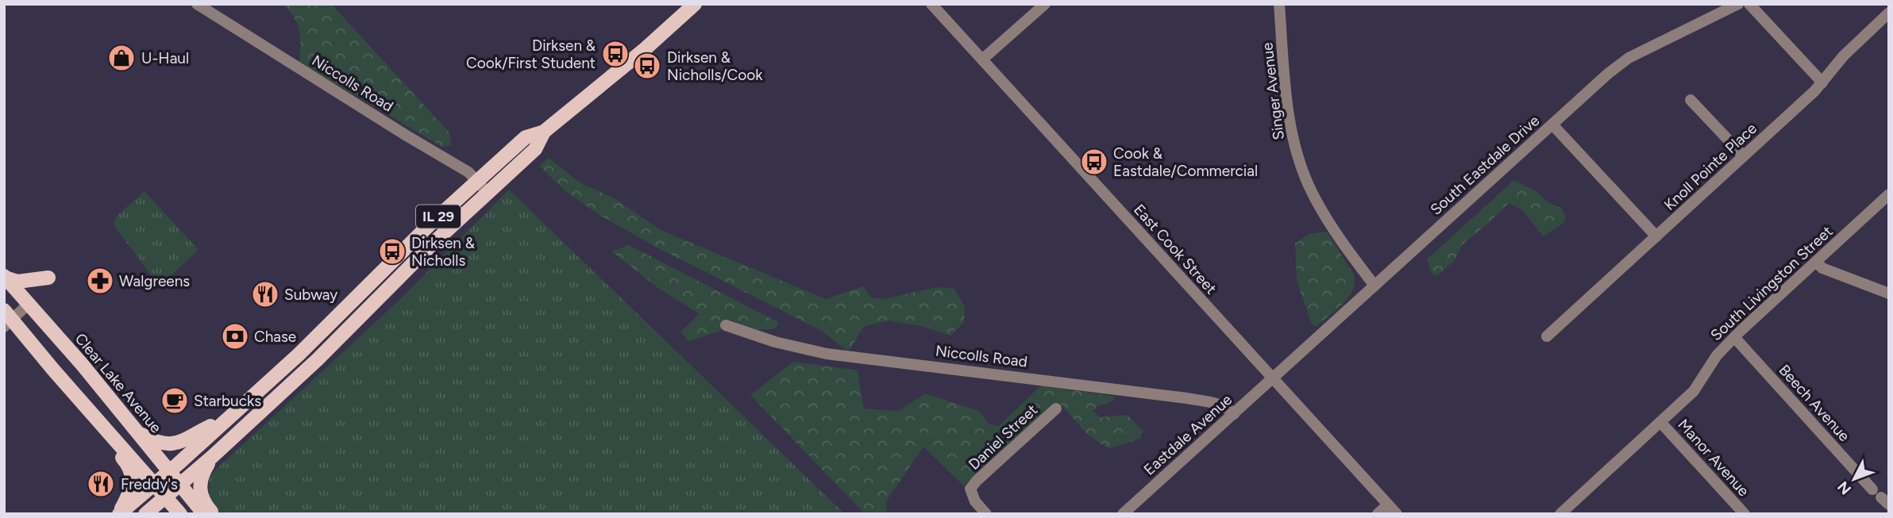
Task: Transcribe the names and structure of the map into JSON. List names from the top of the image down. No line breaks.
{"streets":{"main road":["IL 29","Clear Lake Avenue"],"street":["Niccolls Road","Singer Avenue","South Eastdale Drive","Knoll Pointe Place","East Cook Street","South Livingston Street","Beech Avenue","Eastdale Avenue","Daniel Street","Manor Avenue"]},"crossings":[["Niccolls Road","IL 29"],["Niccolls Road","Eastdale Avenue"],["Singer Avenue","South Eastdale Drive"],["South Eastdale Drive","East Cook Street"],["South Eastdale Drive","Eastdale Avenue"],["IL 29","Clear Lake Avenue"],["East Cook Street","Eastdale Avenue"],["South Livingston Street","Beech Avenue"],["South Livingston Street","Manor Avenue"]],"places":{"bus stop":["Dirksen & Cook/First Student","Dirksen & Nicholls/Cook","Cook & Eastdale/Commercial","Dirksen & Nicholls"],"shop":["U-Haul"],"pharmacy":["Walgreens"],"restaurant":["Subway","Freddy's"],"bank":["Chase"],"cafe":["Starbucks"]},"north":"bottom left"}
